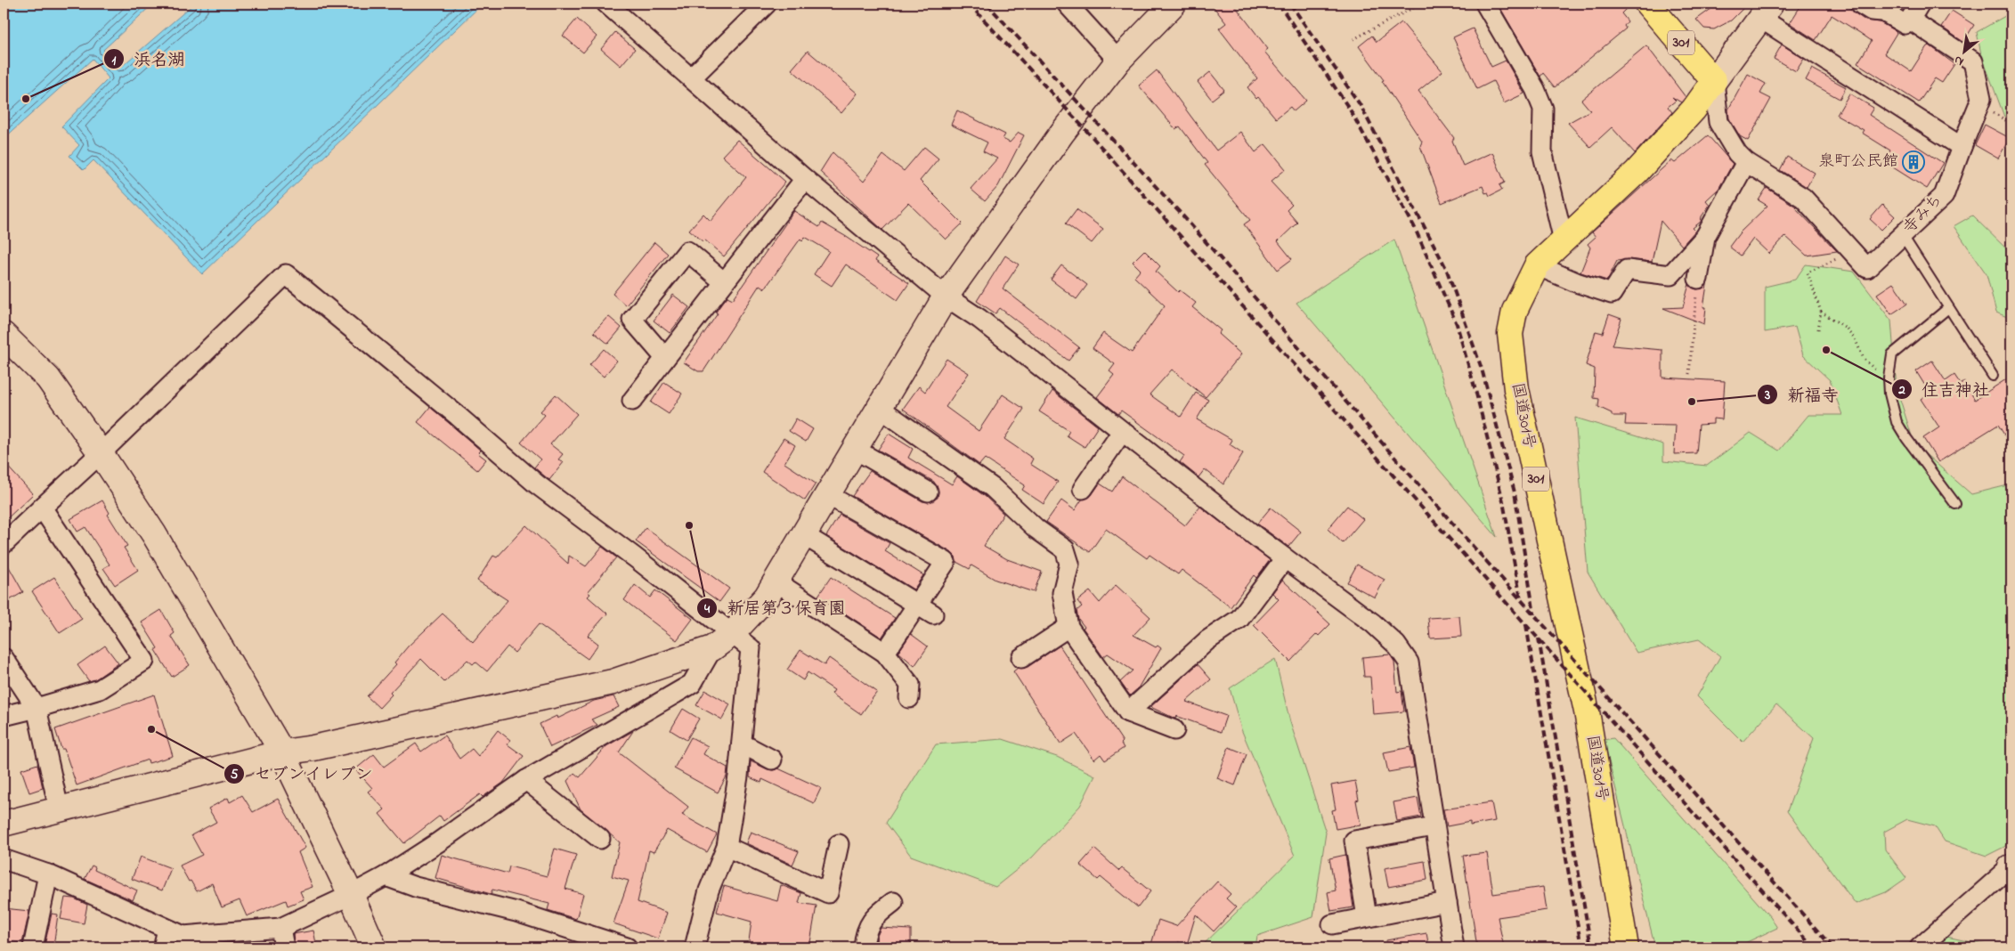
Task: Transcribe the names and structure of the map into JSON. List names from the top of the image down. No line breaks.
{"streets":{"highway":["301","国道301号"],"street":["寺みち"]},"crossings":[["301","寺みち"],["301","国道301号"],["寺みち","国道301号"]],"places":{"other":["浜名湖","住吉神社","新福寺","新居第３保育園","セブンイレブン"],"building":["泉町公民館"]},"north":"bottom left"}
